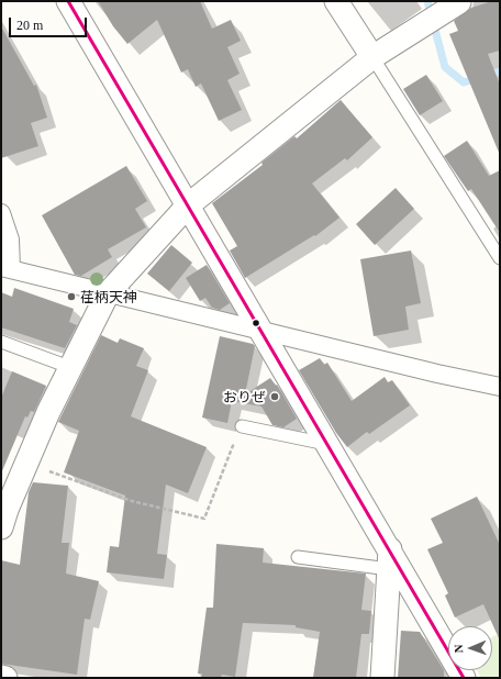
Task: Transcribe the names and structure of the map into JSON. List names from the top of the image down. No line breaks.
{"places":["荏柄天神","おりぜ"],"scale_bar":"20 m","north":"left"}
